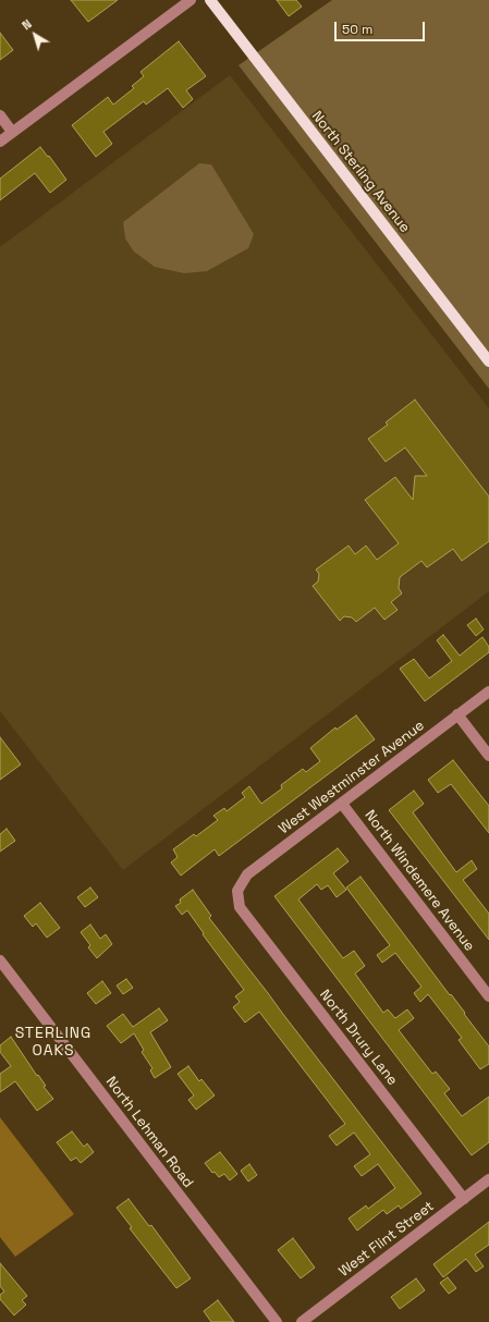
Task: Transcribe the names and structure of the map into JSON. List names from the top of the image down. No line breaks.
{"streets":{"main road":["North Sterling Avenue"],"street":["West Westminster Avenue","North Windemere Avenue","North Drury Lane","North Lehman Road","West Flint Street"]},"crossings":[["West Westminster Avenue","North Windemere Avenue"],["West Westminster Avenue","North Drury Lane"],["North Drury Lane","West Flint Street"]],"districts":["STERLING OAKS"],"scale_bar":"50 m","north":"top left"}
